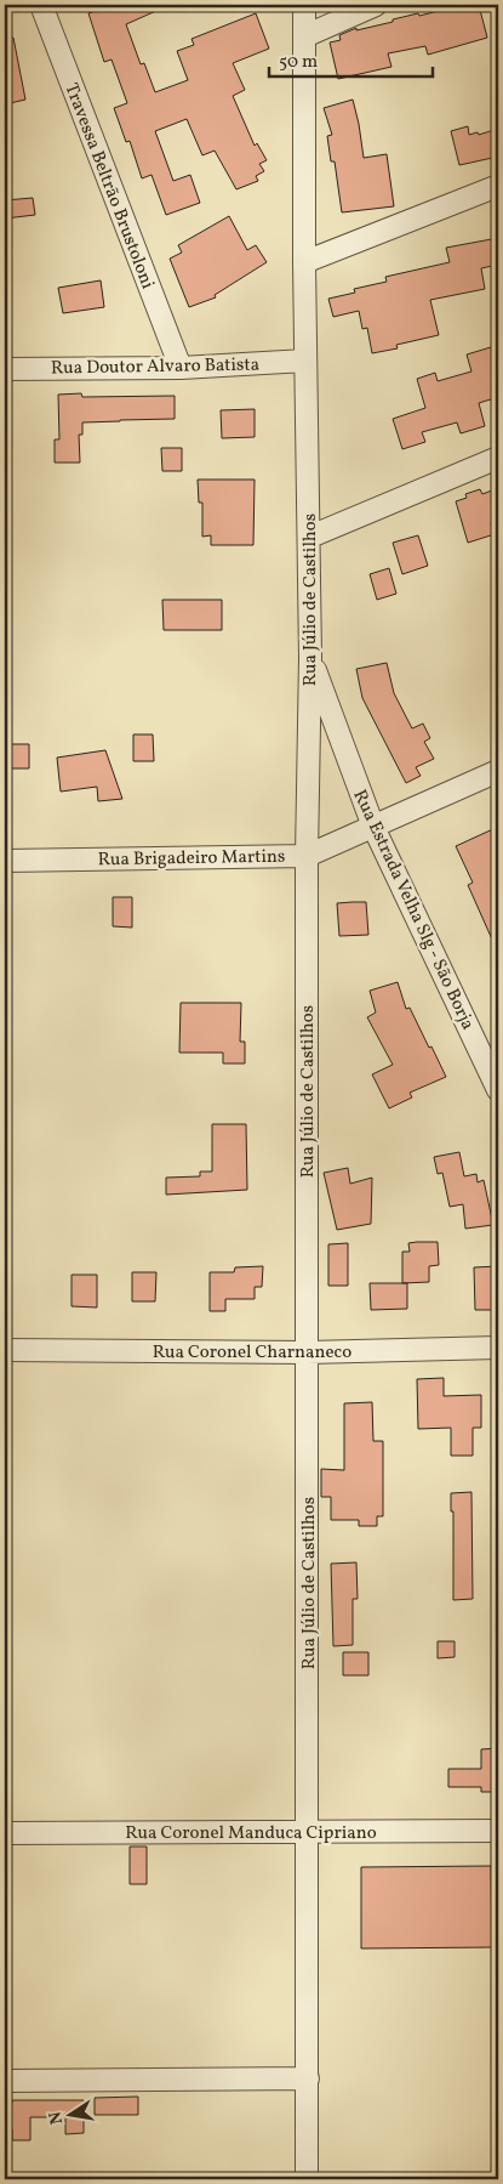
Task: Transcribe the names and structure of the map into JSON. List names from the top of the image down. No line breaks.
{"streets":{"street":["Travessa Beltrão Brustoloni","Rua Doutor Alvaro Batista","Rua Júlio de Castilhos","Rua Brigadeiro Martins","Rua Estrada Velha Slg - São Borja","Rua Coronel Charnaneco","Rua Coronel Manduca Cipriano"]},"crossings":[["Travessa Beltrão Brustoloni","Rua Doutor Alvaro Batista"],["Rua Doutor Alvaro Batista","Rua Júlio de Castilhos"],["Rua Júlio de Castilhos","Rua Brigadeiro Martins"],["Rua Júlio de Castilhos","Rua Estrada Velha Slg - São Borja"],["Rua Júlio de Castilhos","Rua Coronel Charnaneco"],["Rua Júlio de Castilhos","Rua Coronel Manduca Cipriano"],["Rua Brigadeiro Martins","Rua Estrada Velha Slg - São Borja"]],"scale_bar":"50 m","north":"left"}
